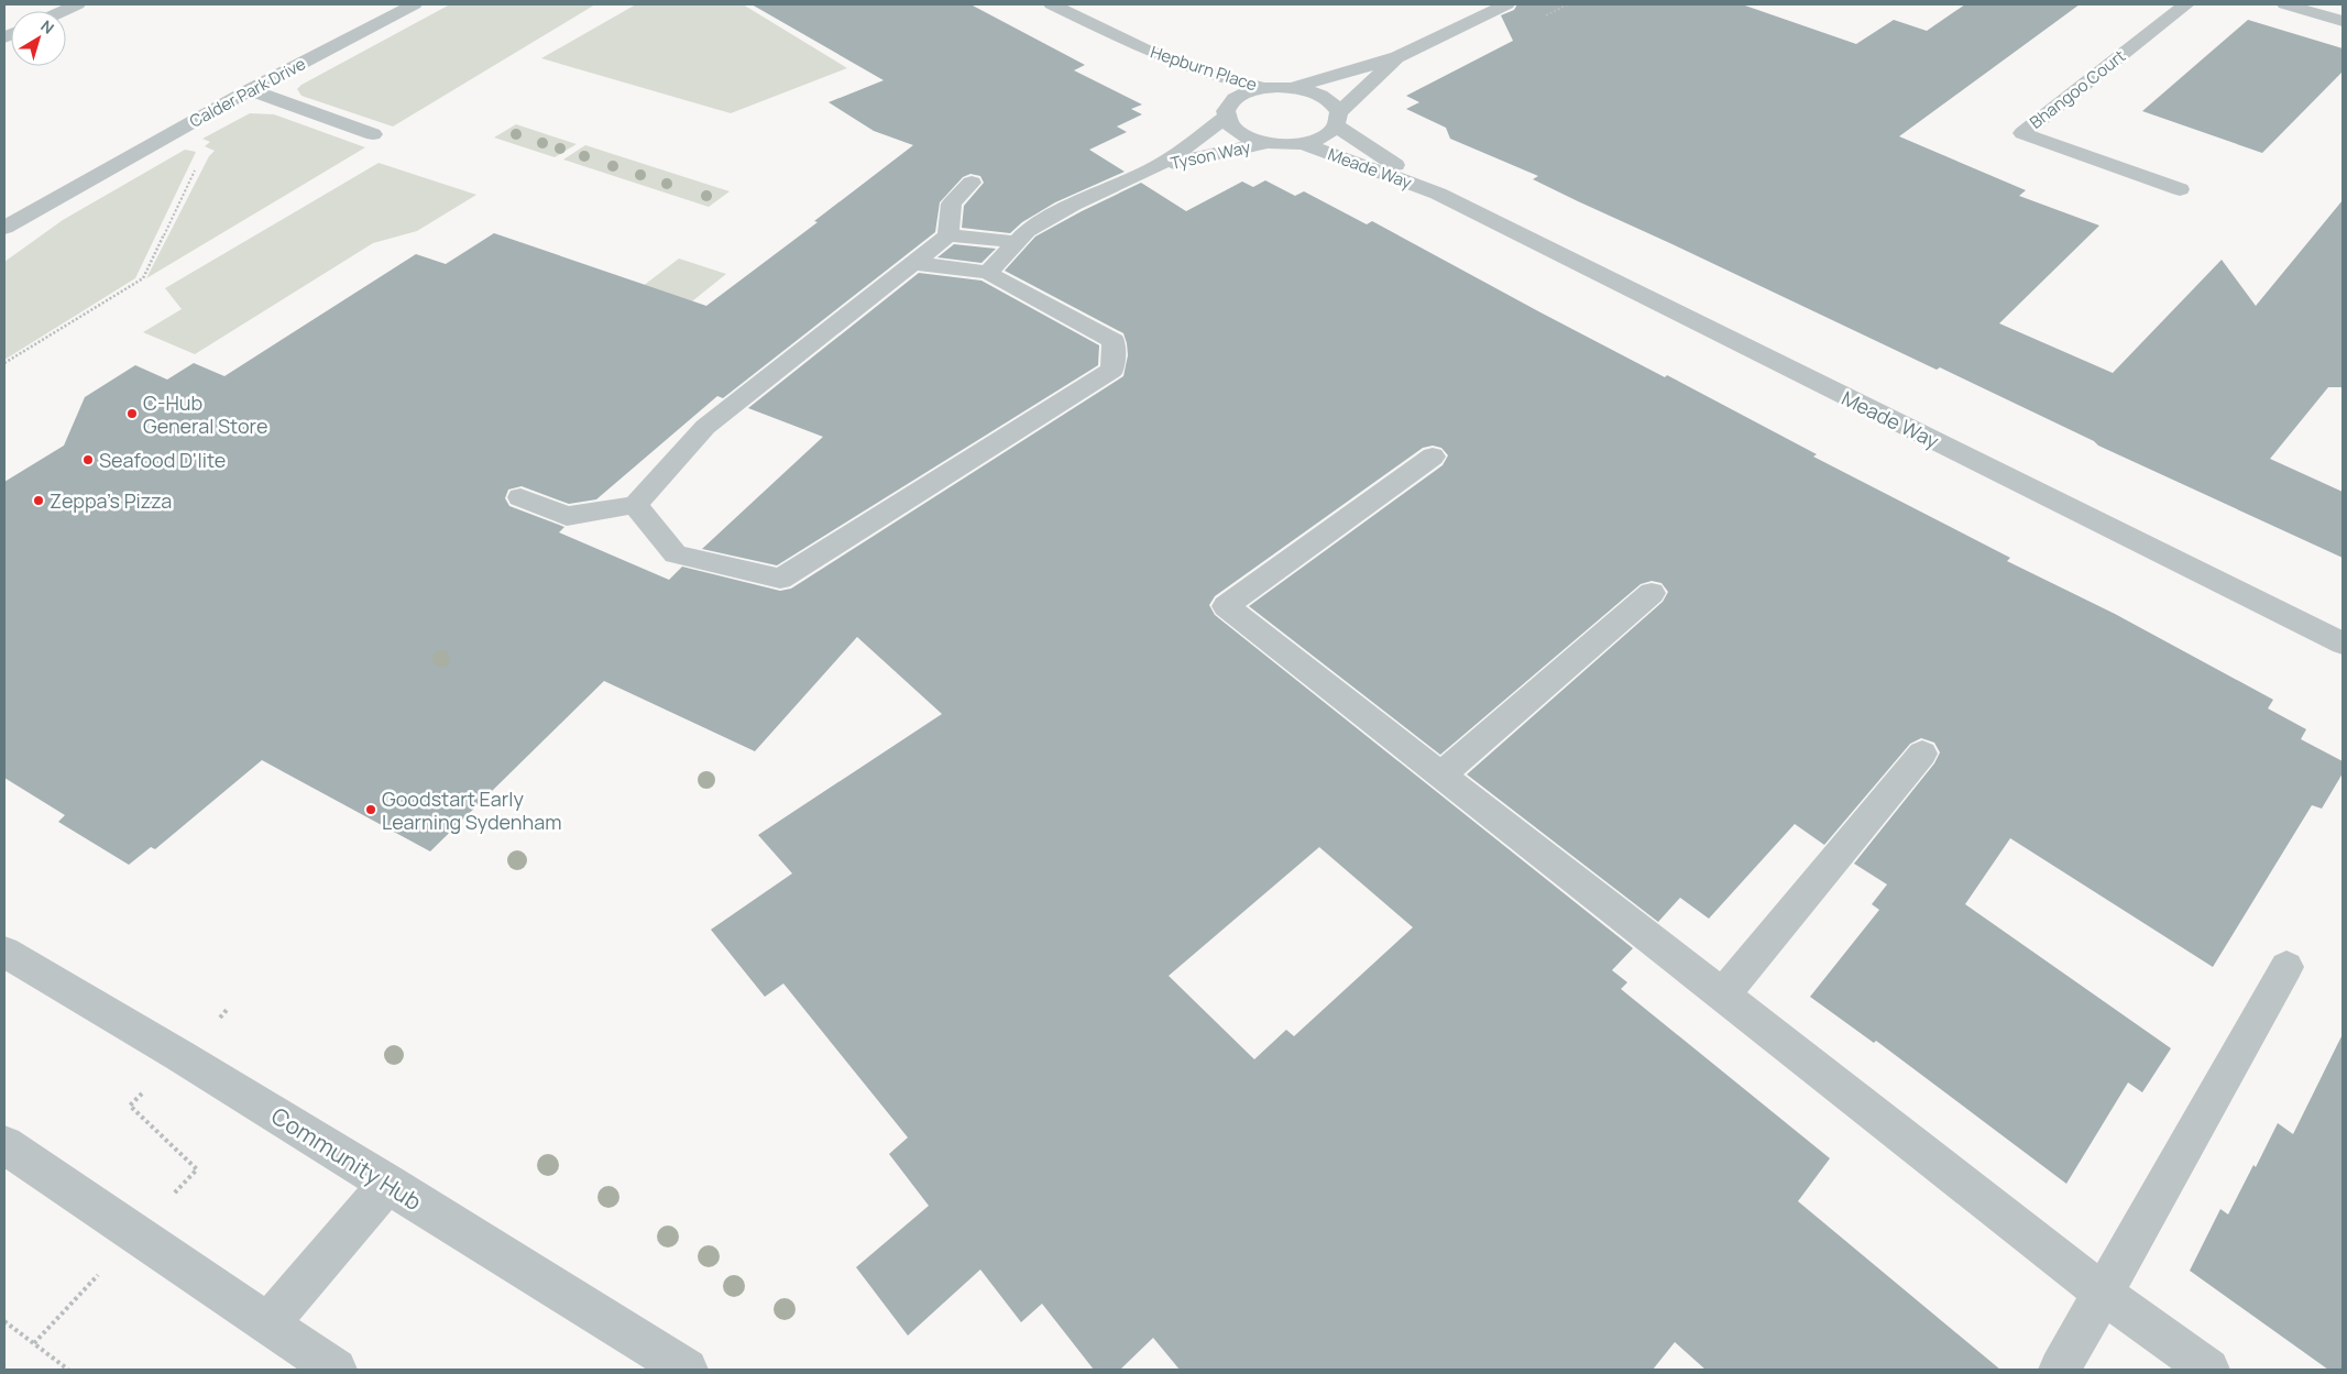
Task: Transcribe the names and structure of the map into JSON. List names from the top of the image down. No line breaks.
{"streets":{"street":["Hepburn Place","Bhangoo Court","Calder Park Drive","Tyson Way","Meade Way","Community Hub"]},"crossings":[["Hepburn Place","Tyson Way"]],"places":["C-Hub General Store","Seafood D'lite","Zeppa's Pizza","Goodstart Early Learning Sydenham"],"north":"top right"}
